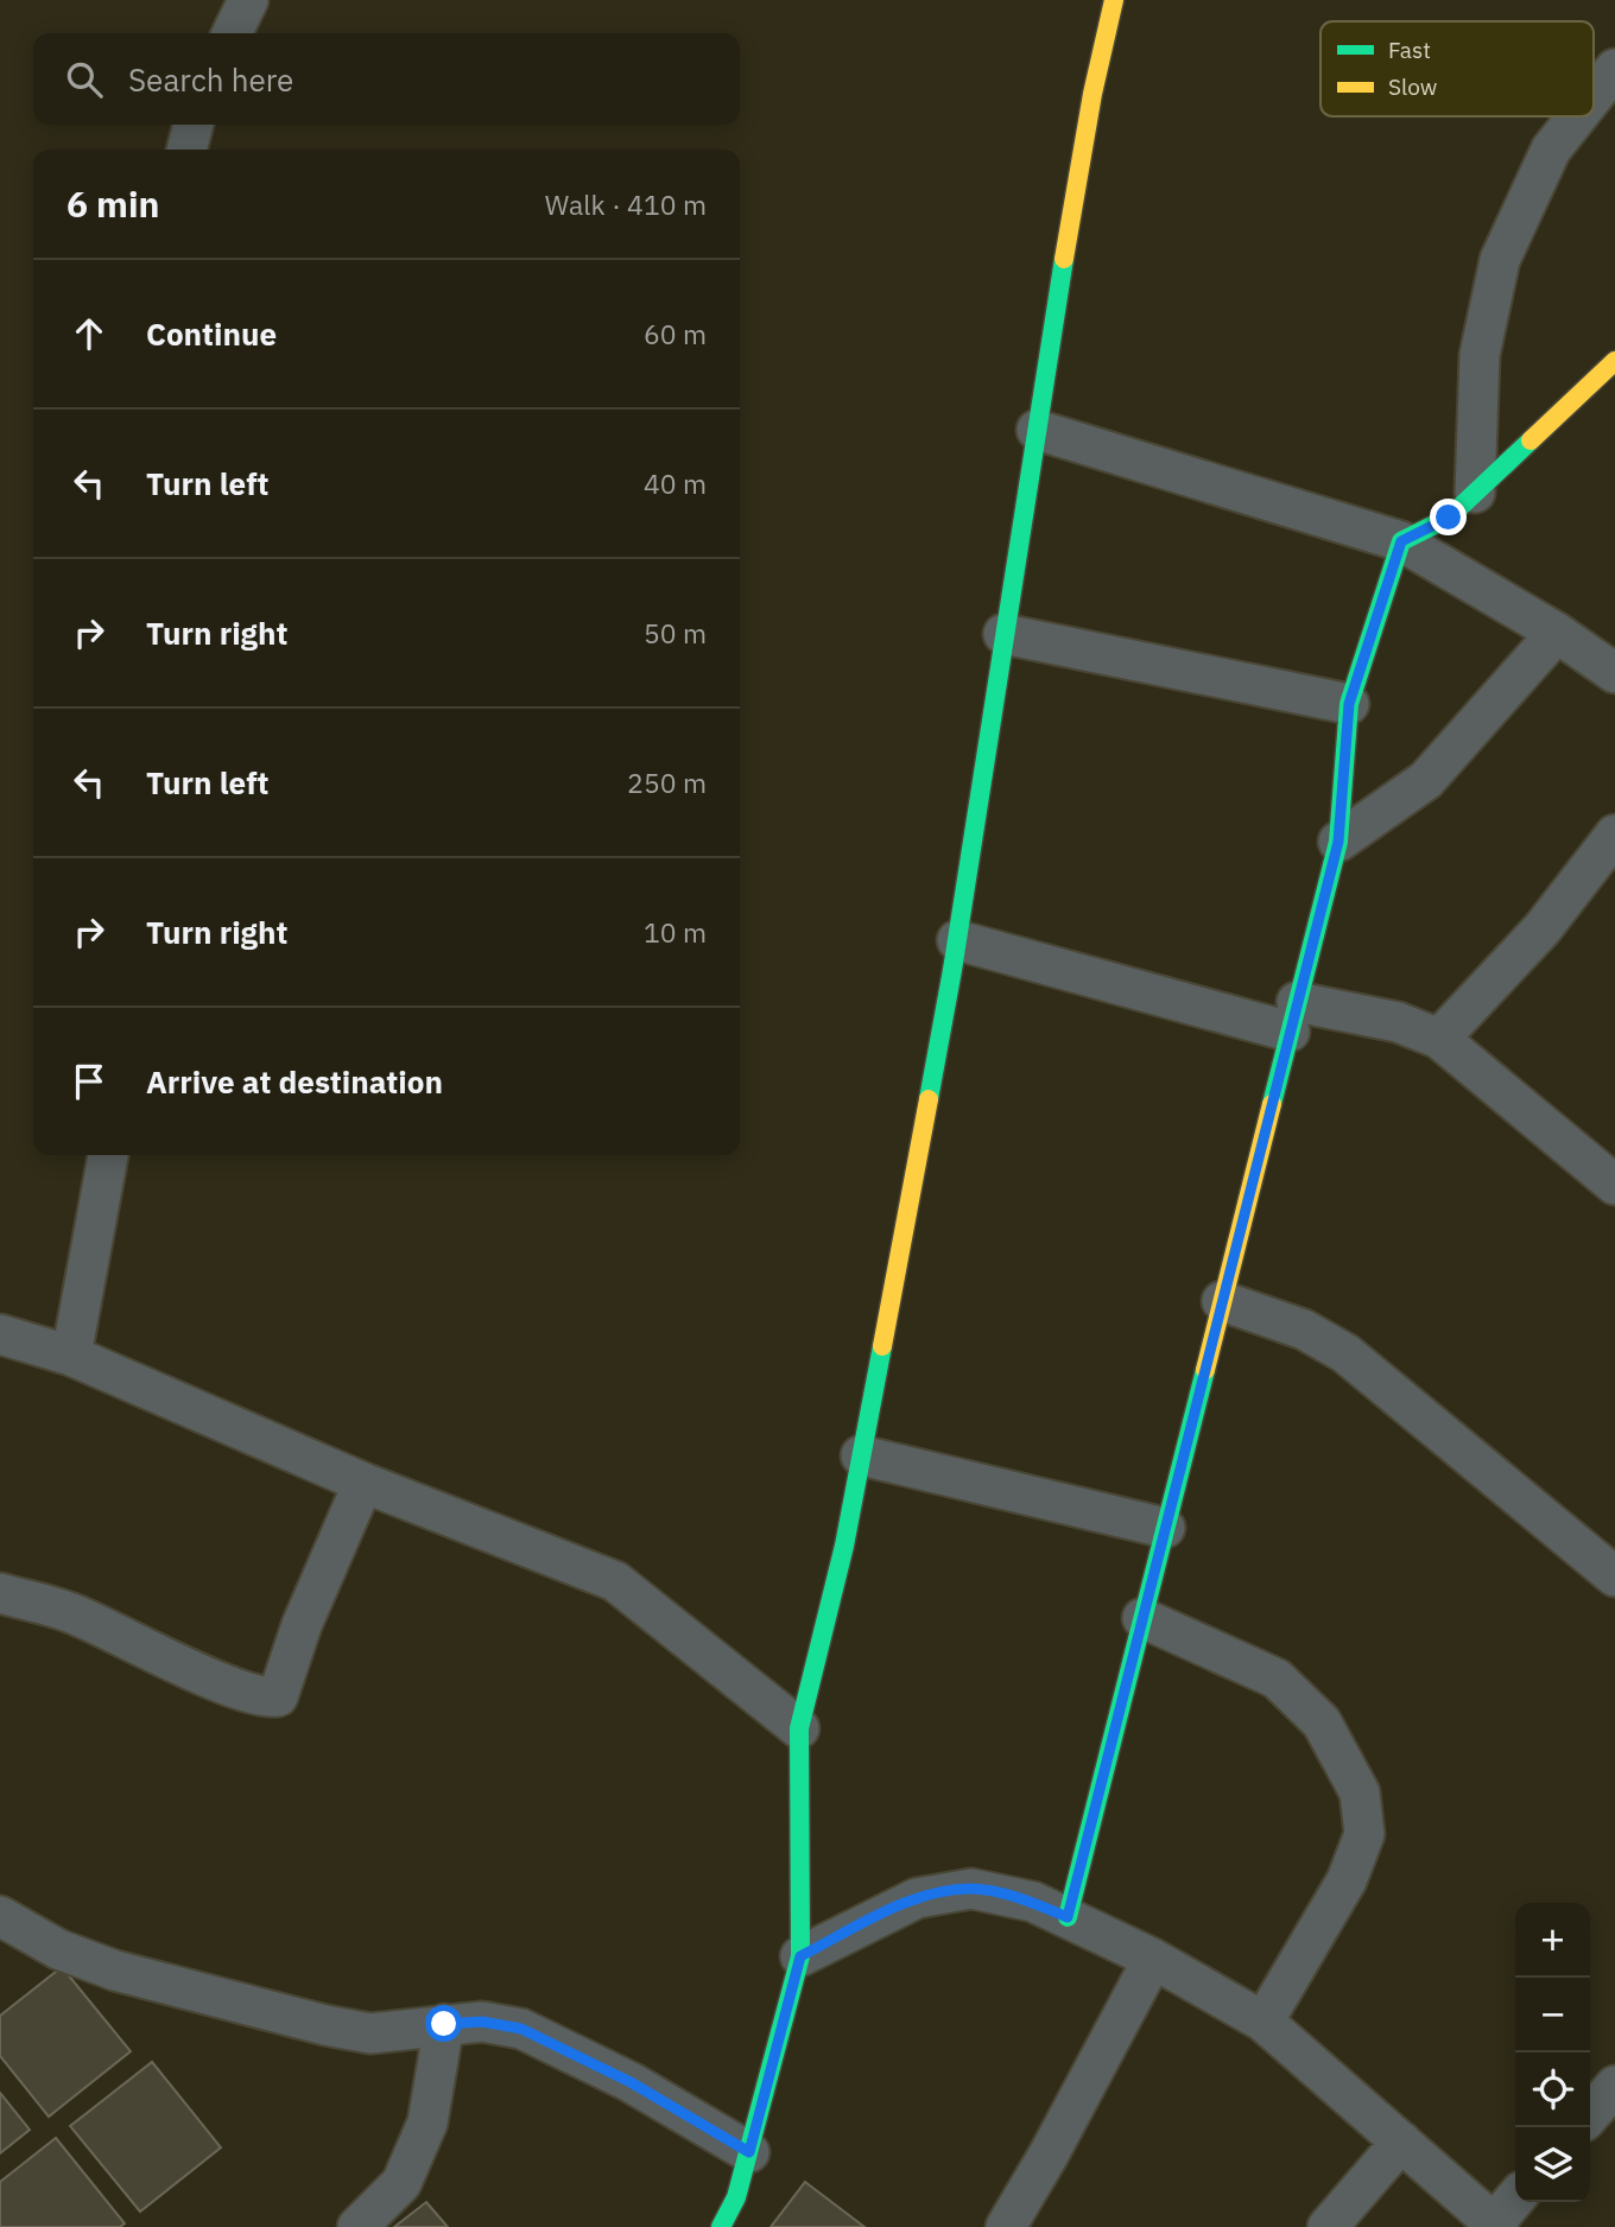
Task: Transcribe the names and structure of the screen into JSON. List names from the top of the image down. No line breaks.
{"legend":["Fast","Slow"],"page":{"search":"Search here","heading":["6 min","Walk · 410 m"],"list":[["Continue","60 m"],["Turn left","40 m"],["Turn right","50 m"],["Turn left","250 m"],["Turn right","10 m"],"Arrive at destination"],"map_buttons":["+","−"]}}
